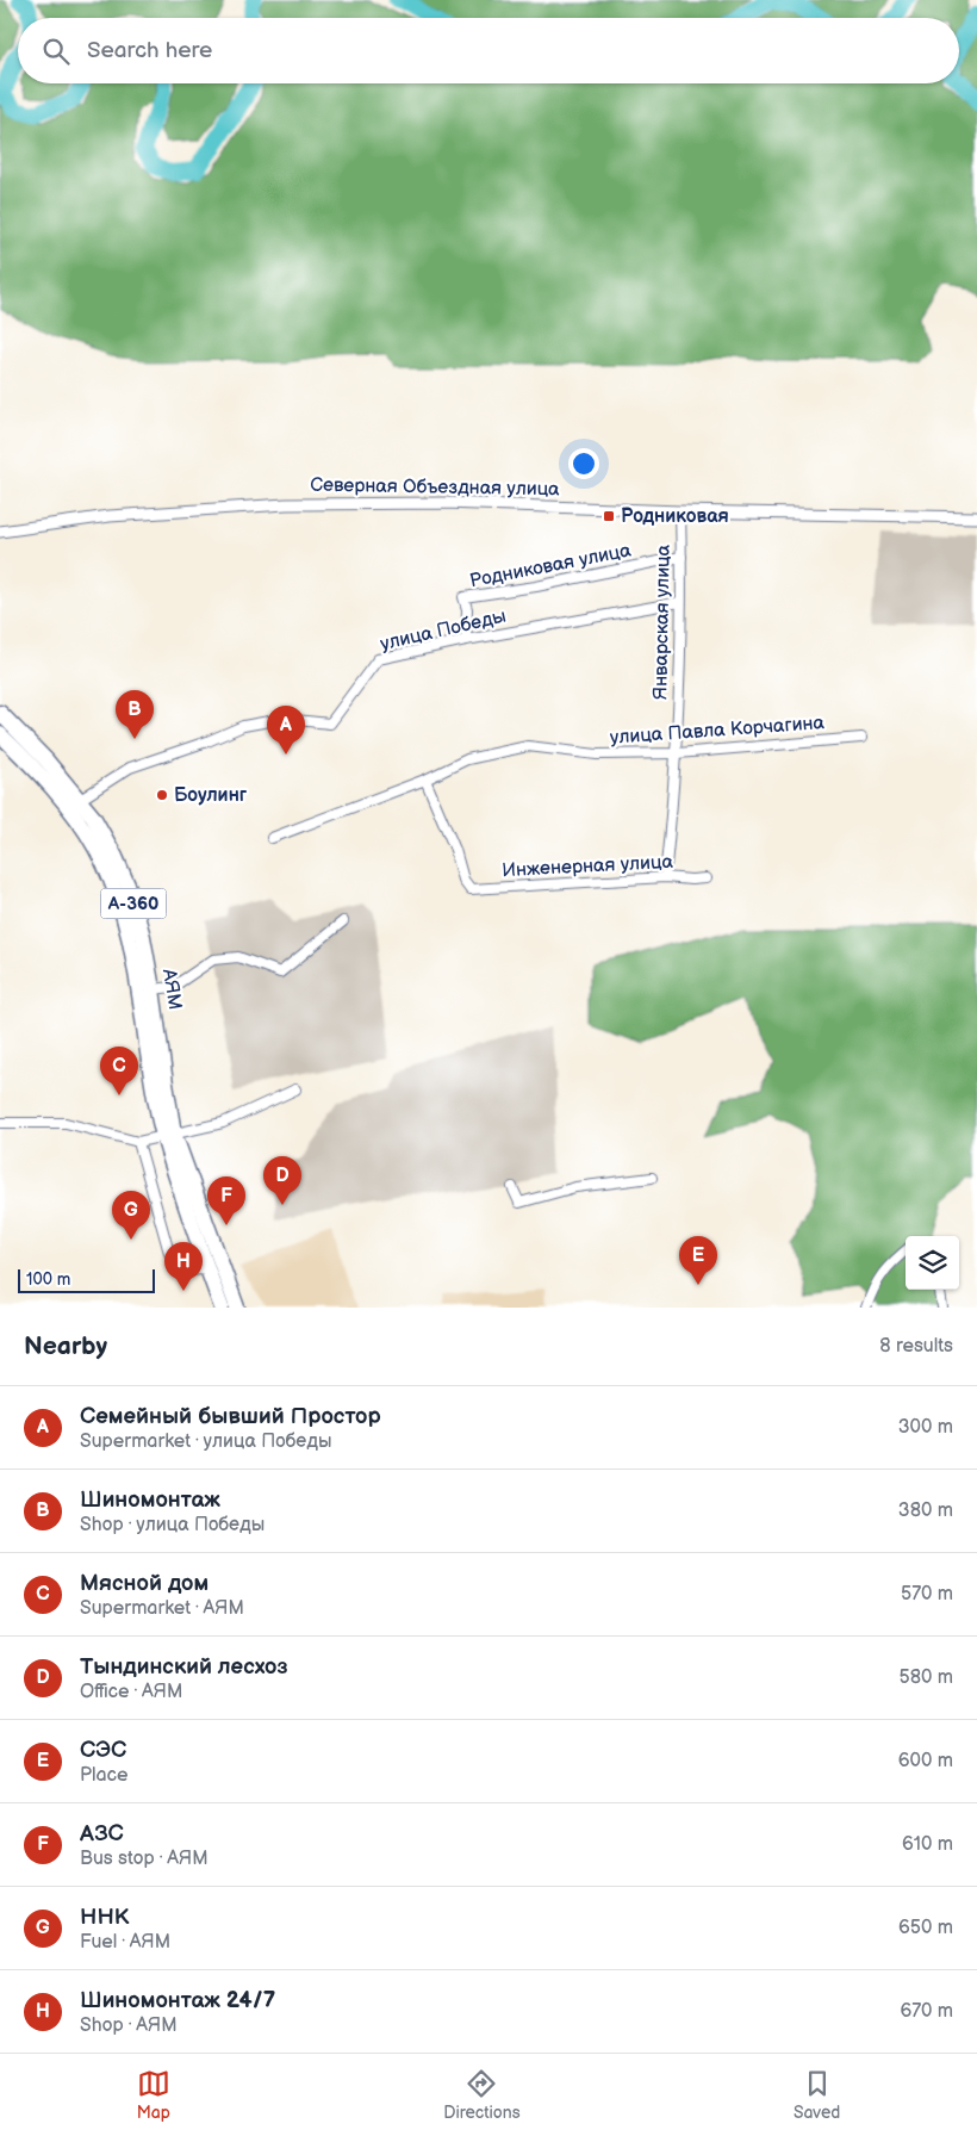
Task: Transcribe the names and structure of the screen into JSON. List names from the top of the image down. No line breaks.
{"streets":{"highway":["А-360","АЯМ"],"street":["Северная Объездная улица","Родниковая улица","Январская улица","улица Победы","улица Павла Корчагина","Инженерная улица"]},"crossings":[["Северная Объездная улица","Январская улица"],["Родниковая улица","Январская улица"],["Родниковая улица","улица Победы"],["Январская улица","улица Победы"],["Январская улица","улица Павла Корчагина"],["Январская улица","Инженерная улица"],["улица Победы","АЯМ"],["улица Павла Корчагина","Инженерная улица"]],"places":{"transit":["Родниковая"],"other":["Боулинг"]},"scale_bar":"100 m","page":{"search":"Search here","pins":["B","A","C","D","F","G","E","H"],"scale":"100 m","heading":["Nearby","8 results"],"list":[{"mark":"A","name":"Семейный бывший Простор","note":"Supermarket · улица Победы","value":"300 m"},{"mark":"B","name":"Шиномонтаж","note":"Shop · улица Победы","value":"380 m"},{"mark":"C","name":"Мясной дом","note":"Supermarket · АЯМ","value":"570 m"},{"mark":"D","name":"Тындинский лесхоз","note":"Office · АЯМ","value":"580 m"},{"mark":"E","name":"СЭС","note":"Place","value":"600 m"},{"mark":"F","name":"АЗС","note":"Bus stop · АЯМ","value":"610 m"},{"mark":"G","name":"ННК","note":"Fuel · АЯМ","value":"650 m"},{"mark":"H","name":"Шиномонтаж 24/7","note":"Shop · АЯМ","value":"670 m"}],"nav":["Map","Directions","Saved"]}}
